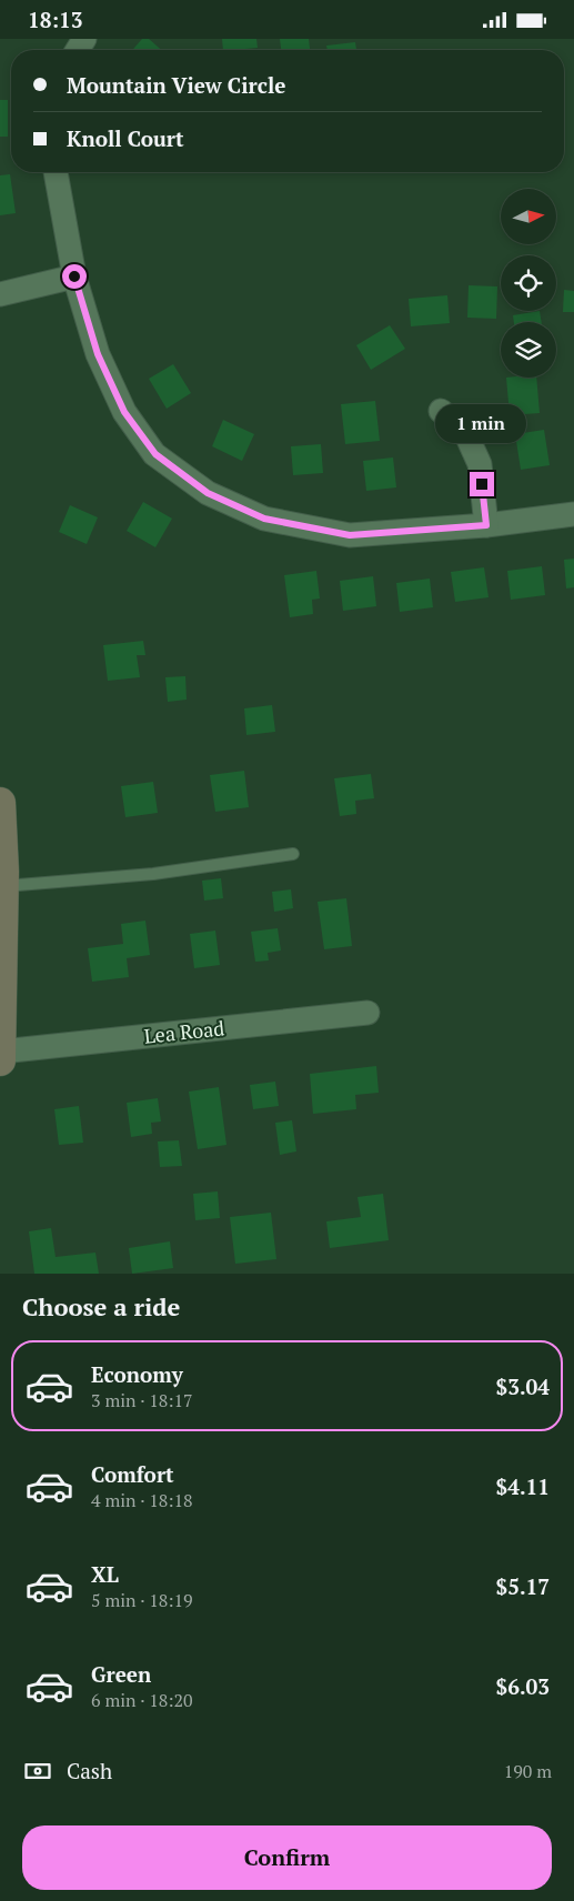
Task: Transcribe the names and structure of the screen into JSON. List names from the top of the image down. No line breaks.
{"streets":{"street":["Lea Road"]},"north":"right","page":{"status":"18:13","banner":["Mountain View Circle","Knoll Court"],"bubble":"1 min","heading":"Choose a ride","list":[{"name":"Economy","note":"3 min · 18:17","value":"$3.04"},{"name":"Comfort","note":"4 min · 18:18","value":"$4.11"},{"name":"XL","note":"5 min · 18:19","value":"$5.17"},{"name":"Green","note":"6 min · 18:20","value":"$6.03"}],"pay":["Cash","190 m"],"buttons":"Confirm"}}
